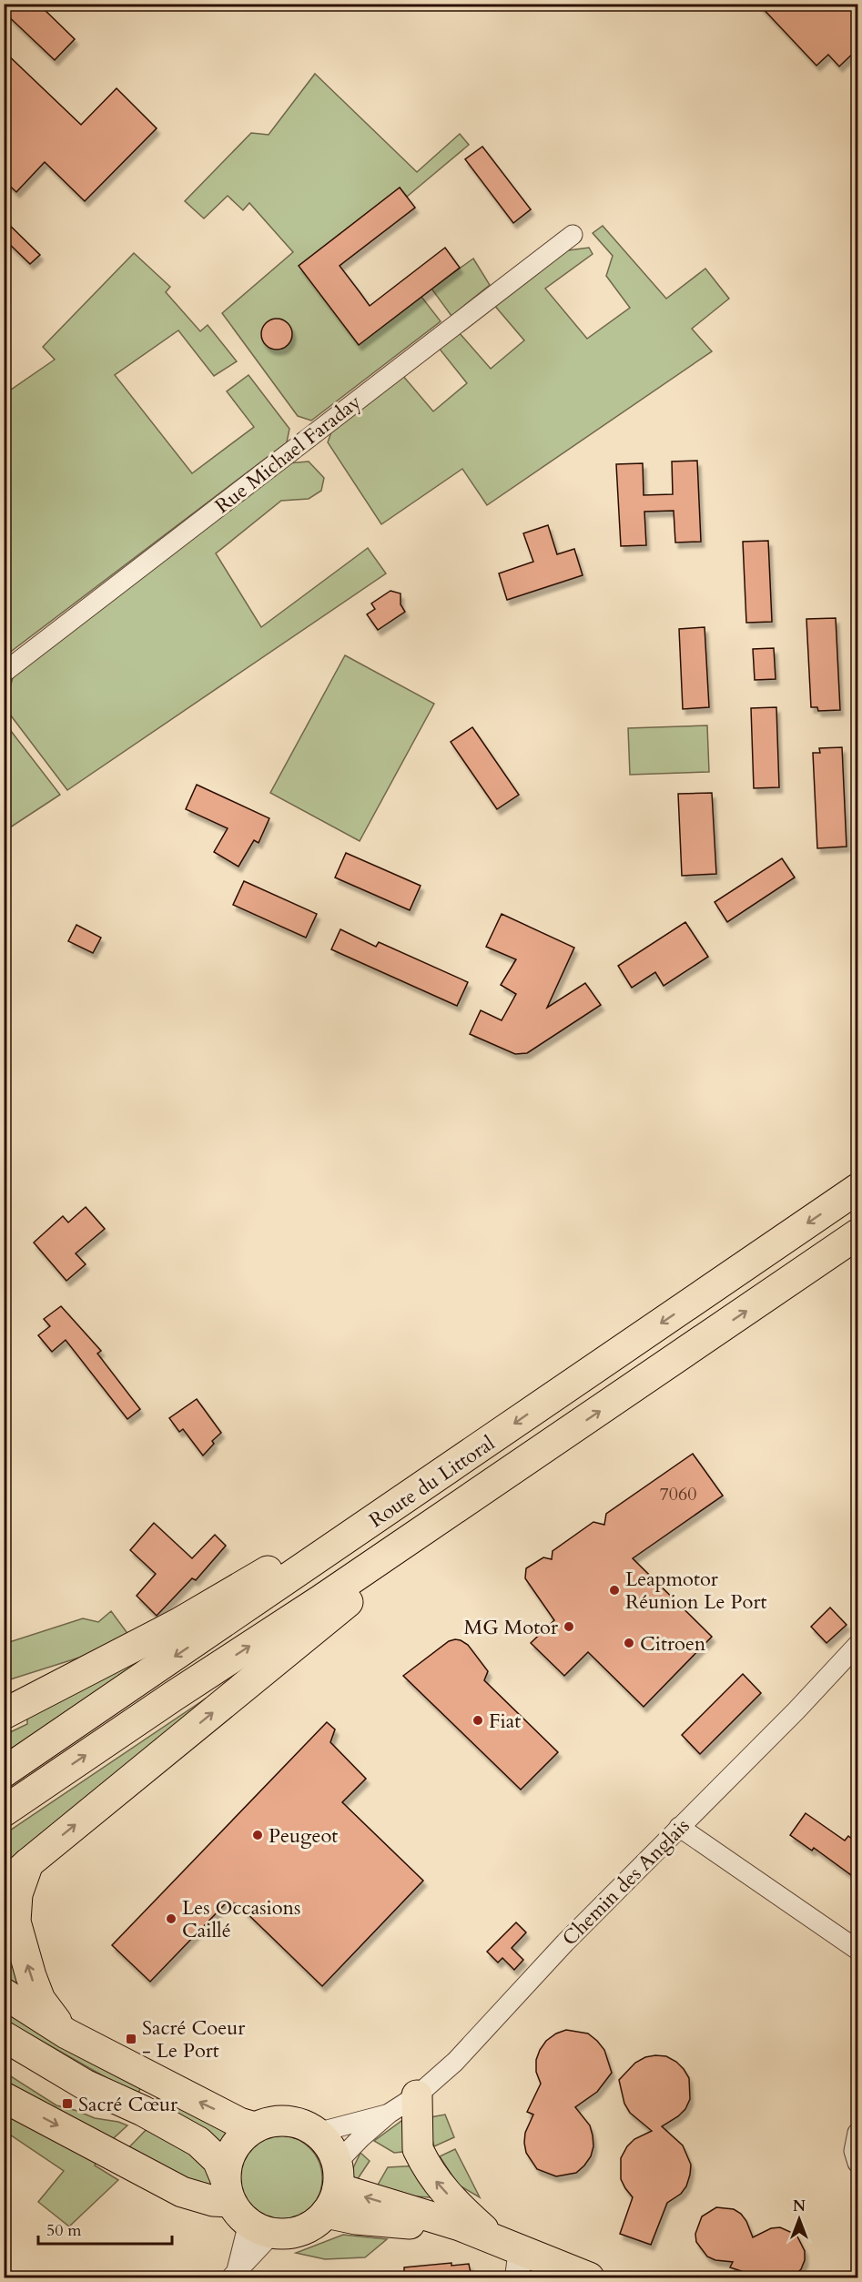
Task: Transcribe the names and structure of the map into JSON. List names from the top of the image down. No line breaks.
{"streets":{"main road":["Route du Littoral"],"street":["Rue Michael Faraday","Chemin des Anglais"]},"places":{"other":["Leapmotor Réunion Le Port","MG Motor","Citroen","Fiat","Peugeot","Les Occasions Caillé"],"transit":["Sacré Coeur - Le Port","Sacré Cœur"]},"house_numbers":["7060"],"scale_bar":"50 m","north":"top"}
